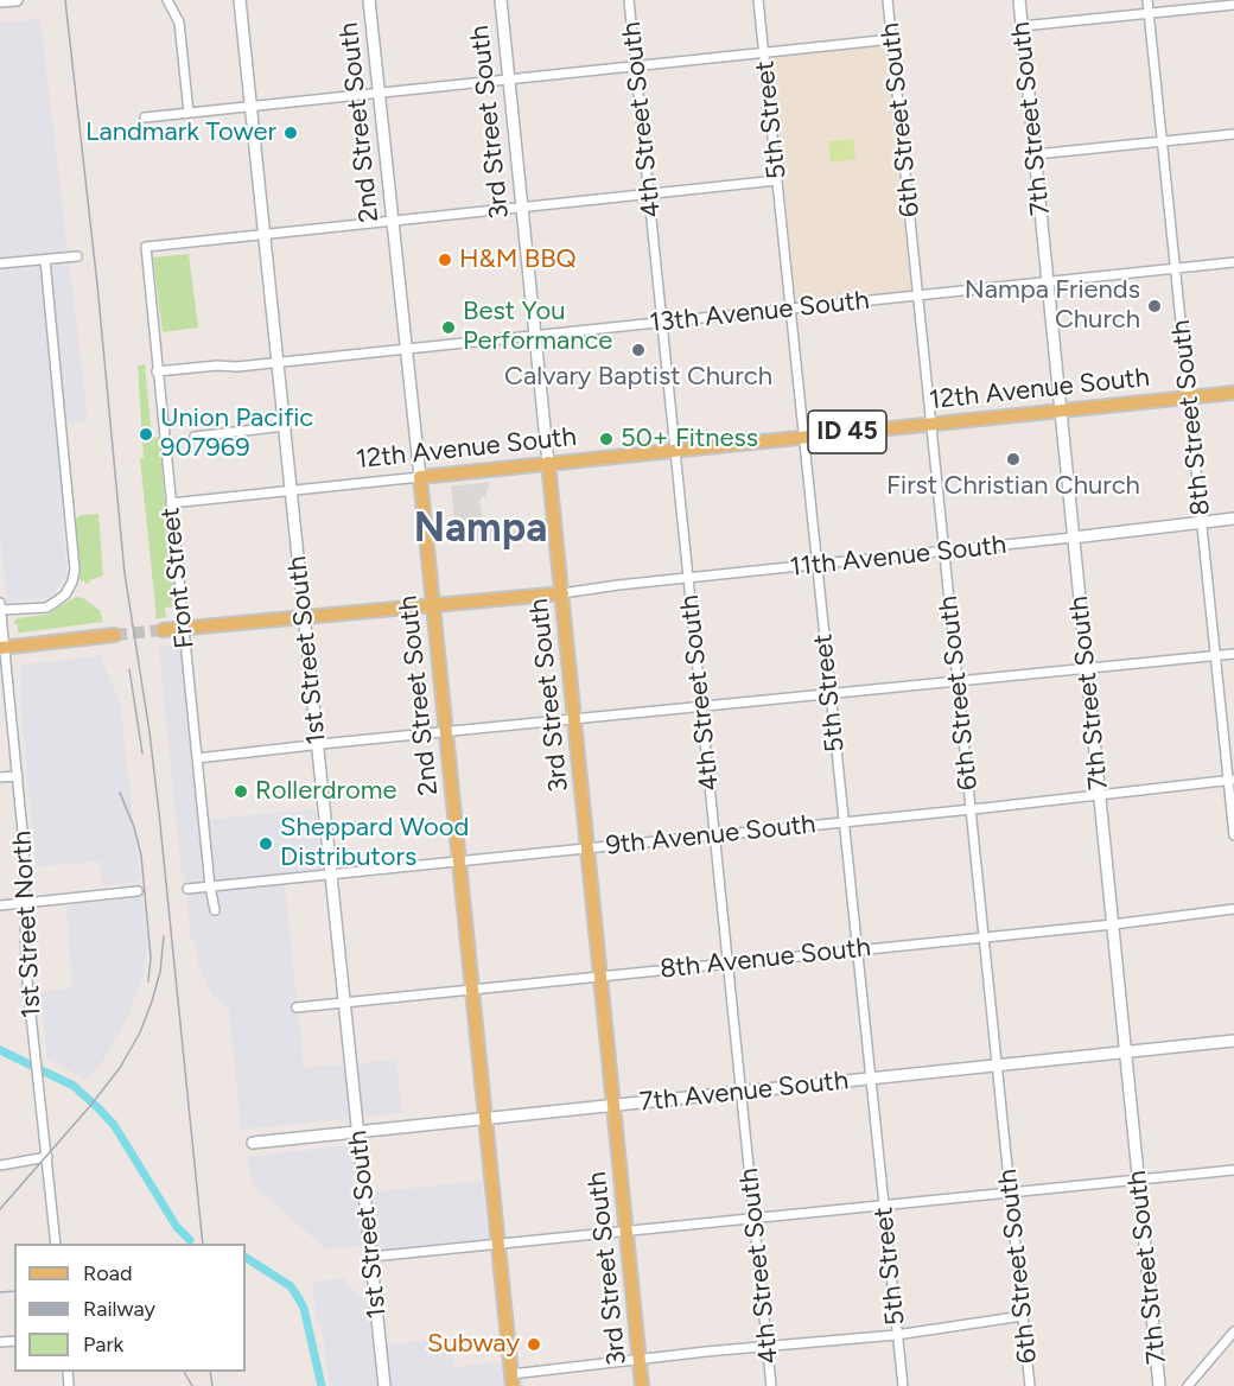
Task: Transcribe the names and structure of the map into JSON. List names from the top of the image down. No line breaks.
{"streets":{"main road":["2nd Street South","3rd Street South","12th Avenue South","ID 45"],"street":["7th Street South","4th Street South","5th Street","6th Street South","13th Avenue South","8th Street South","11th Avenue South","Front Street","1st Street South","9th Avenue South","1st Street North","8th Avenue South","7th Avenue South"]},"crossings":[["7th Street South","13th Avenue South"],["7th Street South","12th Avenue South"],["7th Street South","11th Avenue South"],["7th Street South","9th Avenue South"],["7th Street South","8th Avenue South"],["7th Street South","7th Avenue South"],["4th Street South","13th Avenue South"],["4th Street South","12th Avenue South"],["4th Street South","11th Avenue South"],["4th Street South","9th Avenue South"],["4th Street South","8th Avenue South"],["4th Street South","7th Avenue South"],["5th Street","13th Avenue South"],["5th Street","12th Avenue South"],["5th Street","11th Avenue South"],["5th Street","9th Avenue South"],["5th Street","8th Avenue South"],["5th Street","7th Avenue South"],["6th Street South","13th Avenue South"],["6th Street South","12th Avenue South"],["6th Street South","11th Avenue South"],["6th Street South","9th Avenue South"],["6th Street South","8th Avenue South"],["6th Street South","7th Avenue South"],["2nd Street South","13th Avenue South"],["2nd Street South","12th Avenue South"],["2nd Street South","9th Avenue South"],["2nd Street South","8th Avenue South"],["2nd Street South","7th Avenue South"],["3rd Street South","13th Avenue South"],["3rd Street South","12th Avenue South"],["3rd Street South","11th Avenue South"],["3rd Street South","9th Avenue South"],["3rd Street South","8th Avenue South"],["3rd Street South","7th Avenue South"],["13th Avenue South","8th Street South"],["13th Avenue South","Front Street"],["13th Avenue South","1st Street South"],["12th Avenue South","8th Street South"],["12th Avenue South","Front Street"],["12th Avenue South","1st Street South"],["8th Street South","11th Avenue South"],["8th Street South","9th Avenue South"],["Front Street","1st Street South"],["Front Street","9th Avenue South"],["1st Street South","9th Avenue South"],["1st Street South","8th Avenue South"],["1st Street South","7th Avenue South"]],"districts":["Nampa"],"places":["Landmark Tower","H&M BBQ","Nampa Friends Church","Best You Performance","Calvary Baptist Church","Union Pacific 907969","50+ Fitness","First Christian Church","Rollerdrome","Sheppard Wood Distributors","Subway"],"legend":["Road","Railway","Park"]}
